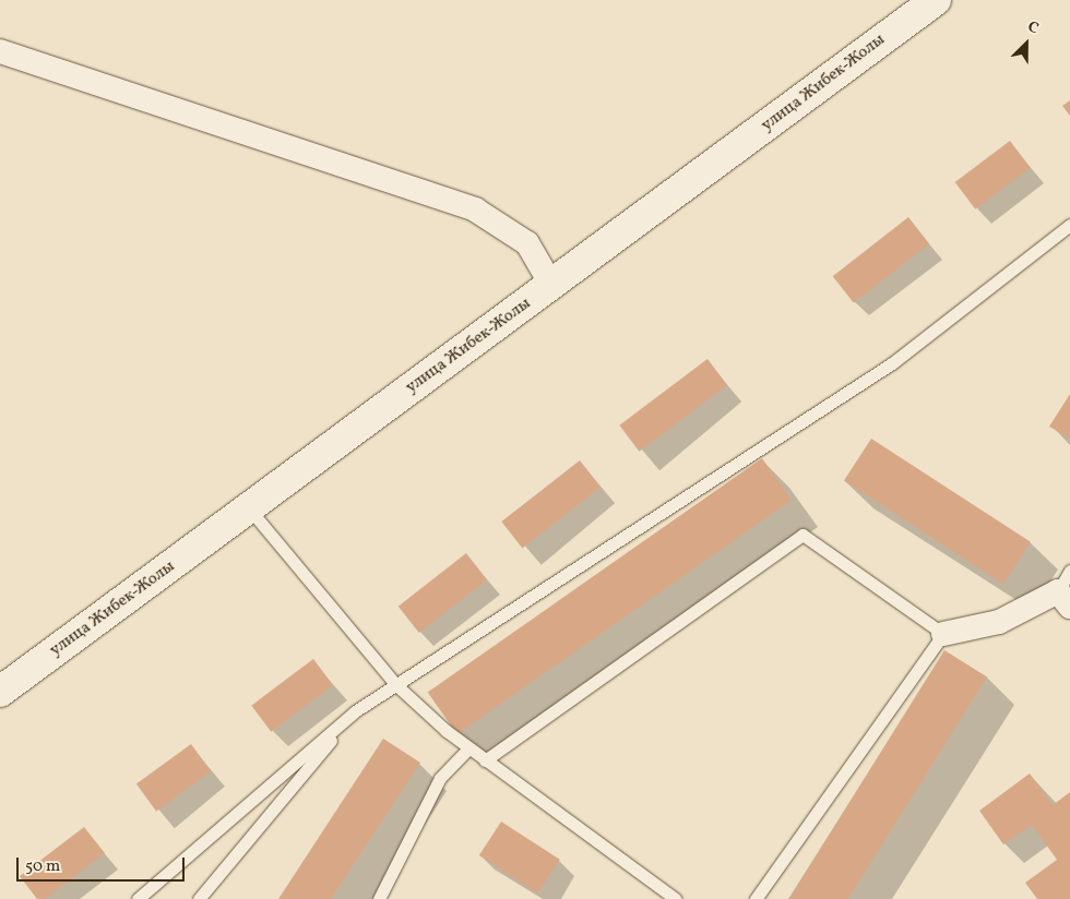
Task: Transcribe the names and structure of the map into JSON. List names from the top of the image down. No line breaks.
{"streets":{"street":["улица Жибек-Жолы"]},"scale_bar":"50 m","north":"top right"}
